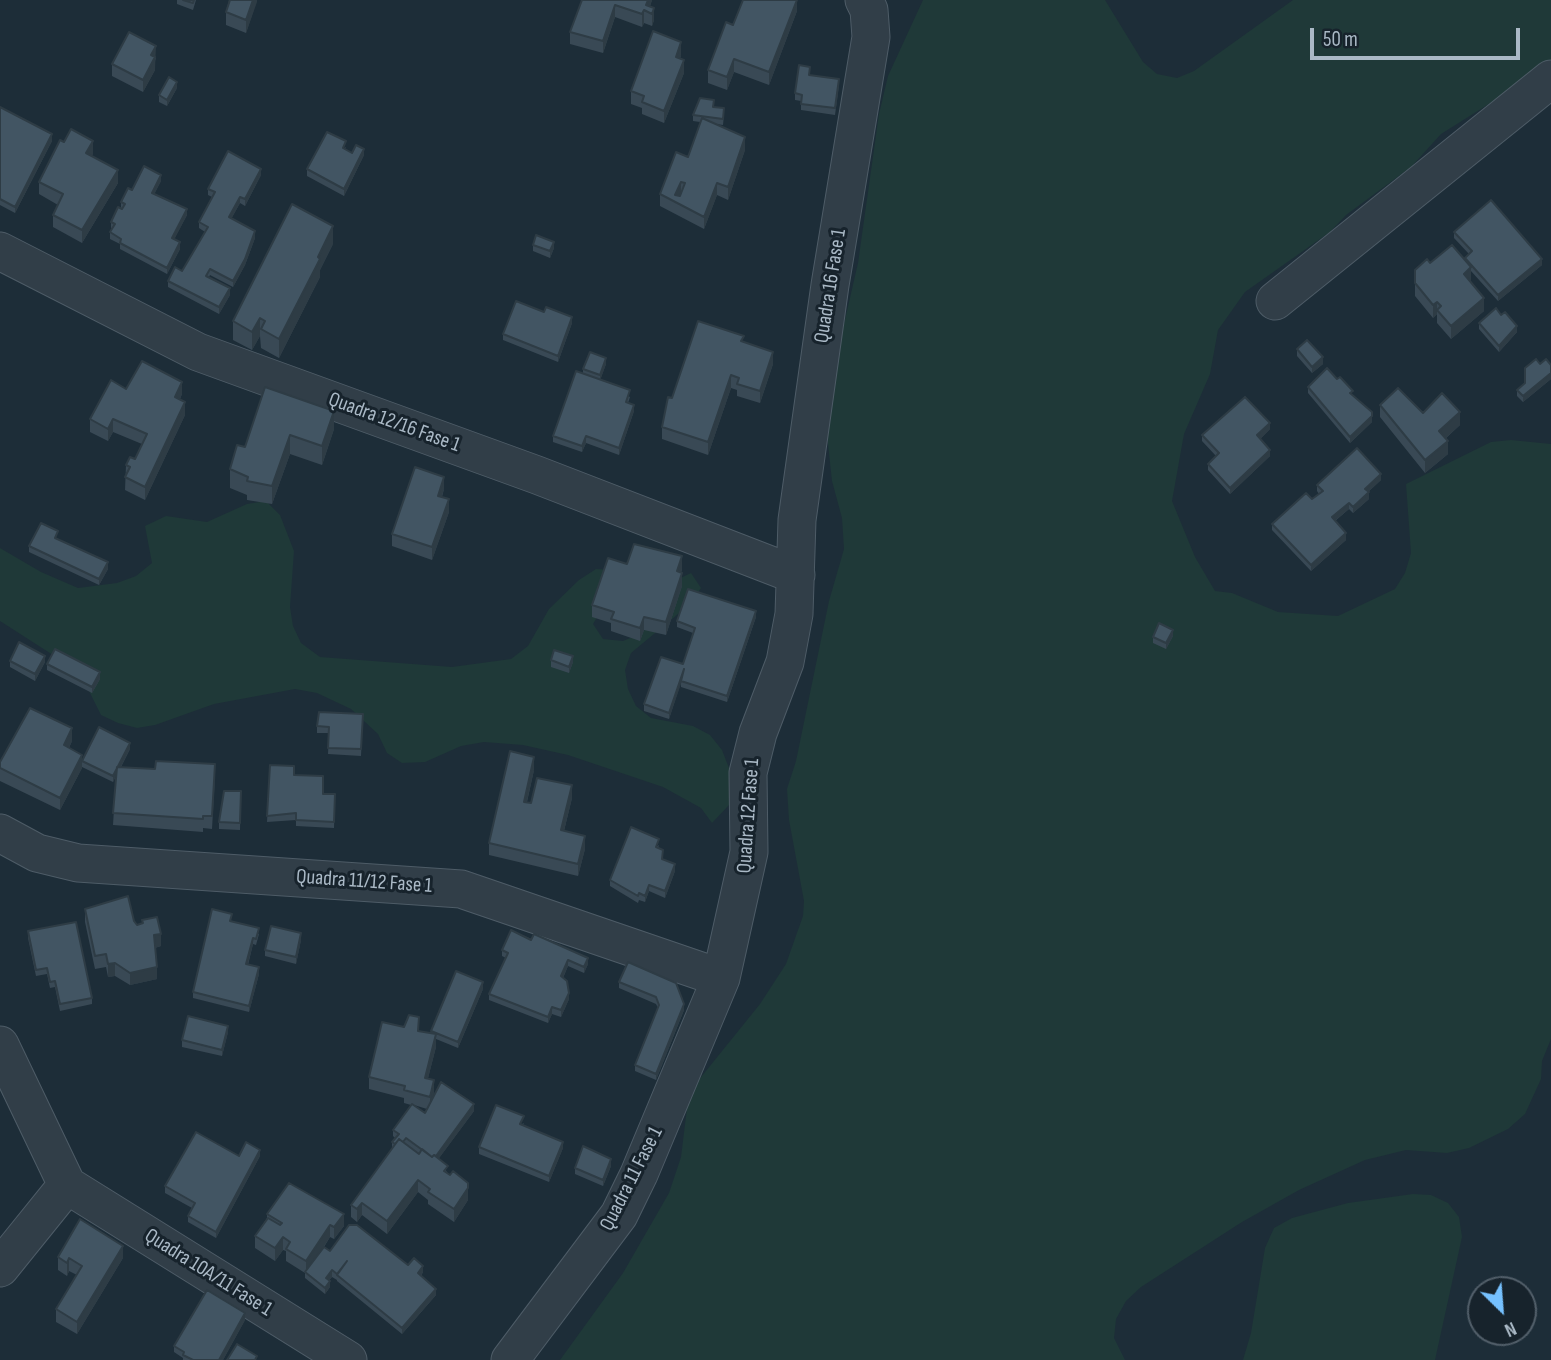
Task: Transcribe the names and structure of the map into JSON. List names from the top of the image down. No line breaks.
{"streets":{"street":["Quadra 16 Fase 1","Quadra 12/16 Fase 1","Quadra 12 Fase 1","Quadra 11/12 Fase 1","Quadra 11 Fase 1","Quadra 10A/11 Fase 1"]},"crossings":[["Quadra 16 Fase 1","Quadra 12/16 Fase 1"],["Quadra 16 Fase 1","Quadra 12 Fase 1"],["Quadra 12/16 Fase 1","Quadra 12 Fase 1"],["Quadra 12 Fase 1","Quadra 11/12 Fase 1"],["Quadra 12 Fase 1","Quadra 11 Fase 1"],["Quadra 11/12 Fase 1","Quadra 11 Fase 1"]],"scale_bar":"50 m","north":"bottom right"}
